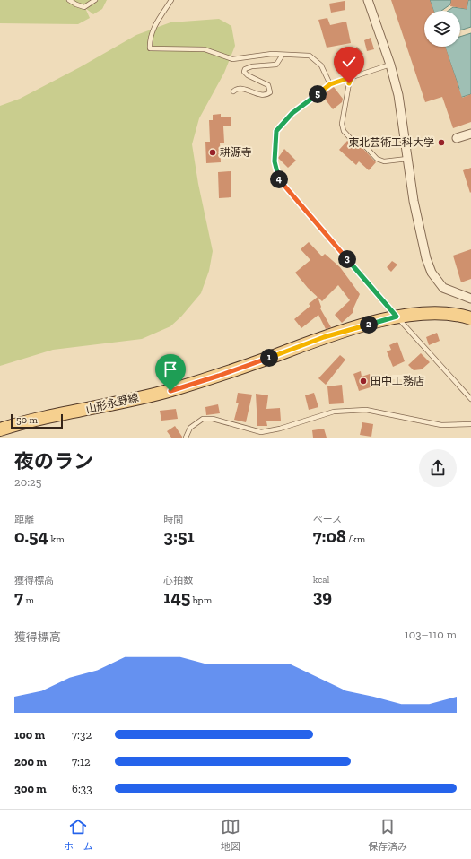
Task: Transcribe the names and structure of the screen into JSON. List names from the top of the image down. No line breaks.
{"streets":{"main road":["山形永野線"]},"places":["東北芸術工科大学","耕源寺","田中工務店"],"scale_bar":"50 m","page":{"pins":["5","4","3","2","1"],"scale":"50 m","heading":["夜のラン","20:25"],"stats":[["距離","0.54 km"],["時間","3:51"],["ペース","7:08 /km"],["獲得標高","7 m"],["心拍数","145 bpm"],["kcal","39"]],"chart":["獲得標高","103–110 m"],"list":[{"name":"100 m","note":"7:32"},{"name":"200 m","note":"7:12"},{"name":"300 m","note":"6:33"}],"tabs":["ホーム","地図","保存済み"]}}
